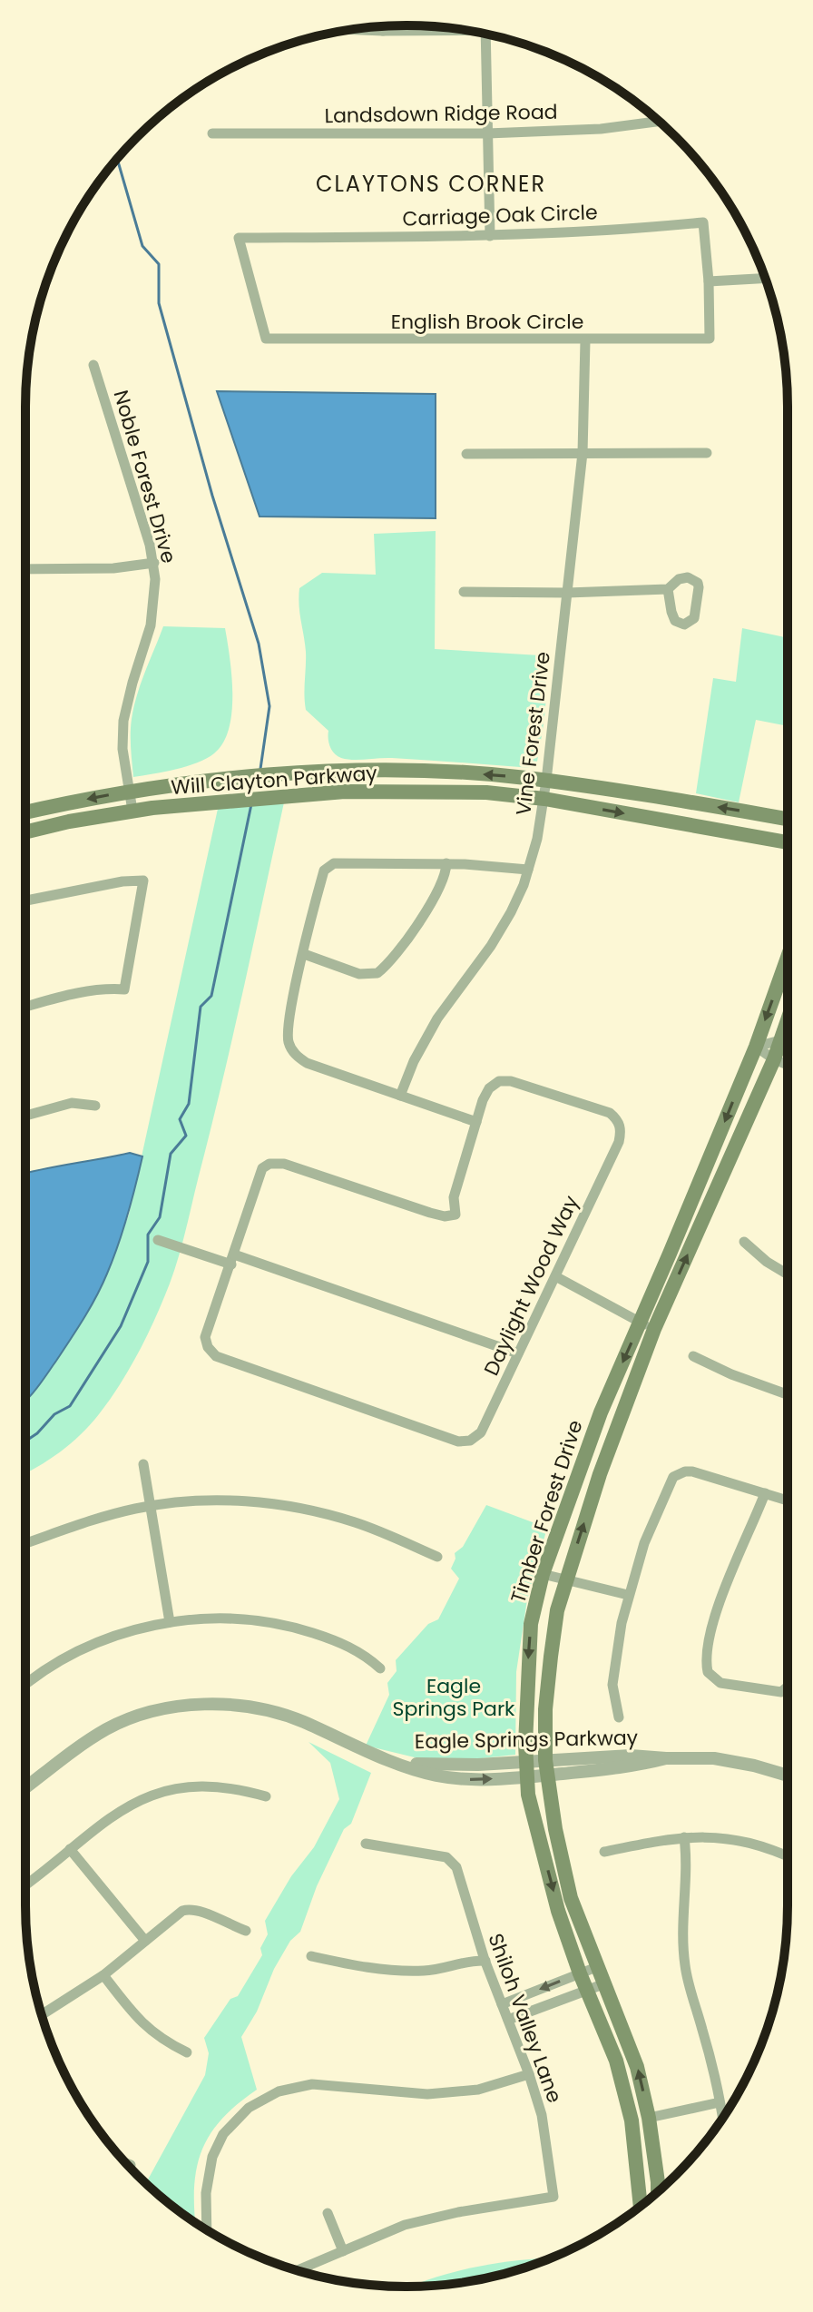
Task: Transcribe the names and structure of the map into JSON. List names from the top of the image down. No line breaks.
{"streets":{"main road":["Will Clayton Parkway","Timber Forest Drive"],"street":["Landsdown Ridge Road","Carriage Oak Circle","English Brook Circle","Noble Forest Drive","Vine Forest Drive","Daylight Wood Way","Eagle Springs Parkway","Shiloh Valley Lane"]},"crossings":[["Carriage Oak Circle","English Brook Circle"],["English Brook Circle","Vine Forest Drive"],["Noble Forest Drive","Will Clayton Parkway"],["Vine Forest Drive","Will Clayton Parkway"],["Timber Forest Drive","Eagle Springs Parkway"]],"districts":["CLAYTONS CORNER"],"parks":["Eagle Springs Park"]}
